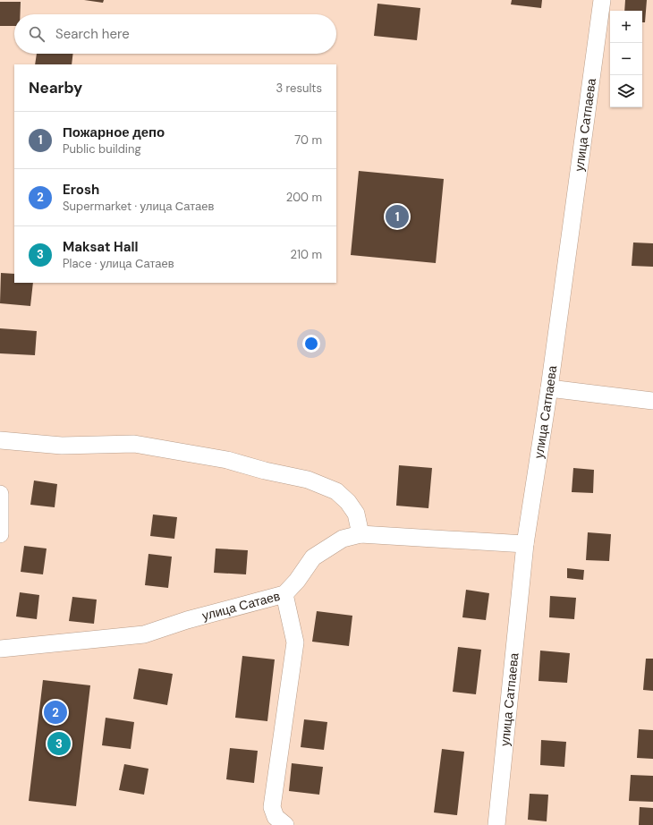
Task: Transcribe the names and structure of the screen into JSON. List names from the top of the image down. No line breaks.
{"streets":{"street":["улица Сатпаева","улица Сатаев"]},"crossings":[["улица Сатпаева","улица Сатаев"]],"page":{"map_buttons":["+","−"],"search":"Search here","heading":["Nearby","3 results"],"list":[{"mark":"1","name":"Пожарное депо","note":"Public building","value":"70 m"},{"mark":"2","name":"Erosh","note":"Supermarket · улица Сатаев","value":"200 m"},{"mark":"3","name":"Maksat Hall","note":"Place · улица Сатаев","value":"210 m"}],"pins":["1","2","3"]}}
